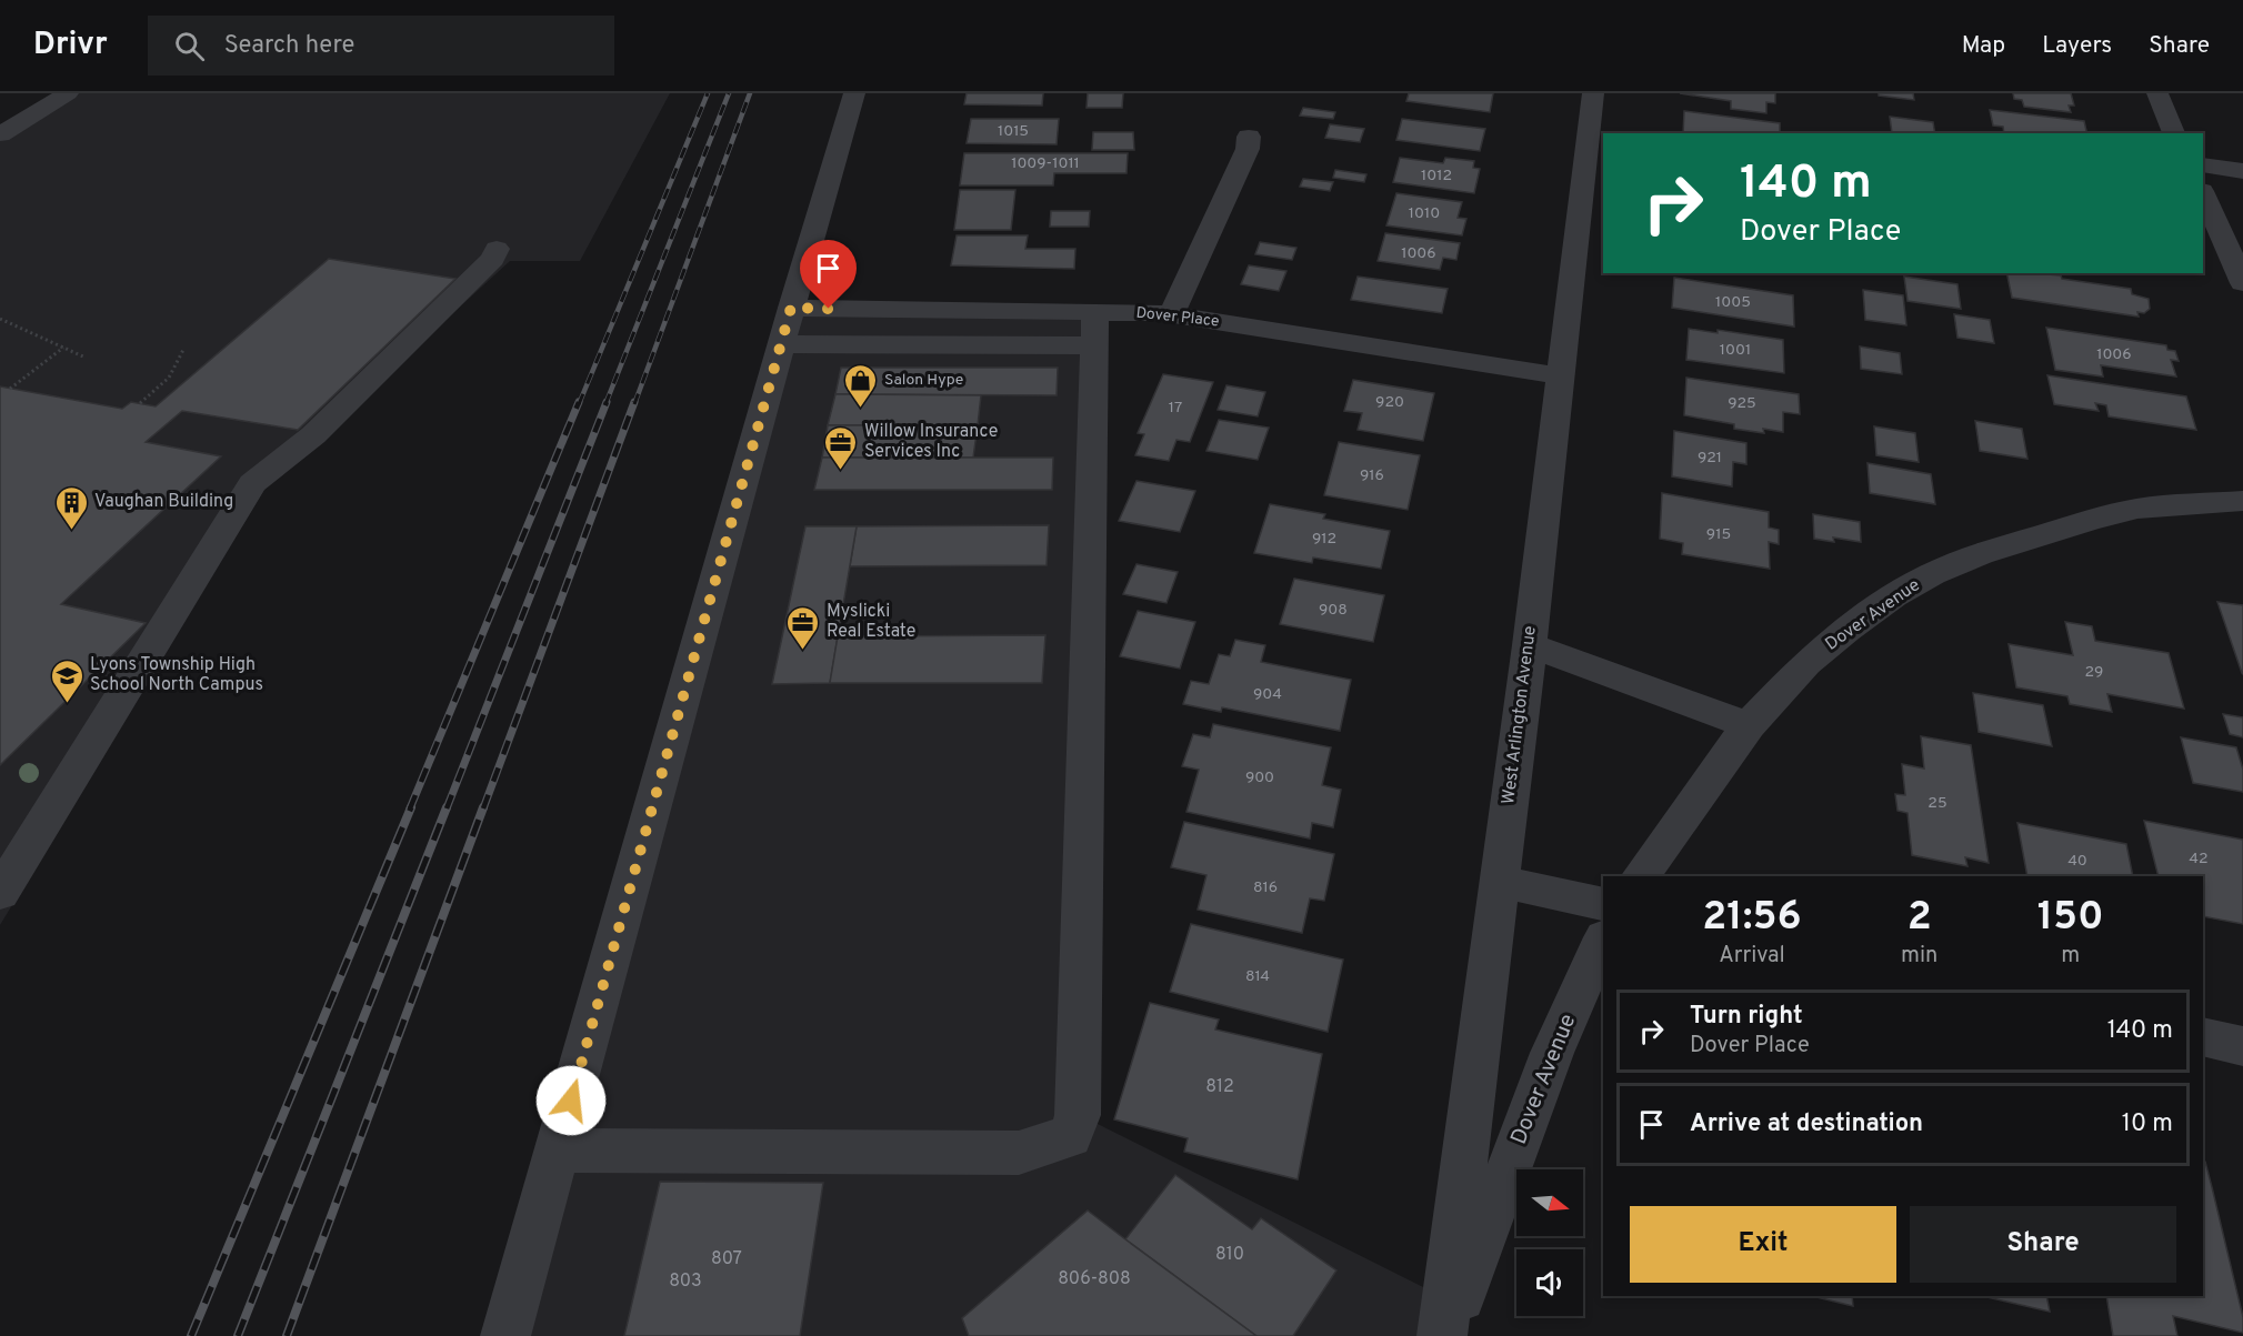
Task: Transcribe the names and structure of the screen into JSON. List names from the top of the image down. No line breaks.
{"streets":{"street":["Dover Place","Dover Avenue","West Arlington Avenue"]},"crossings":[["Dover Place","West Arlington Avenue"],["Dover Avenue","West Arlington Avenue"]],"places":{"shop":["Salon Hype"],"office":["Willow Insurance Services Inc","Myslicki Real Estate"],"building":["Vaughan Building"],"school or university":["Lyons Township High School North Campus"]},"house_numbers":["1015","1009-1011","1012","1010","1006","1005","1001","1006","920","925","17","921","916","915","912","908","29","904","900","25","42","40","816","814","812","810","807","806-808","803"],"north":"right","page":{"header":"Drivr","search":"Search here","nav":["Map","Layers","Share"],"turn":["140 m","Dover Place"],"eta":["21:56","Arrival","2","min","150","m"],"list":[{"name":"Turn right","note":"Dover Place","value":"140 m"},{"name":"Arrive at destination","value":"10 m"}],"buttons":["Exit","Share"]}}
